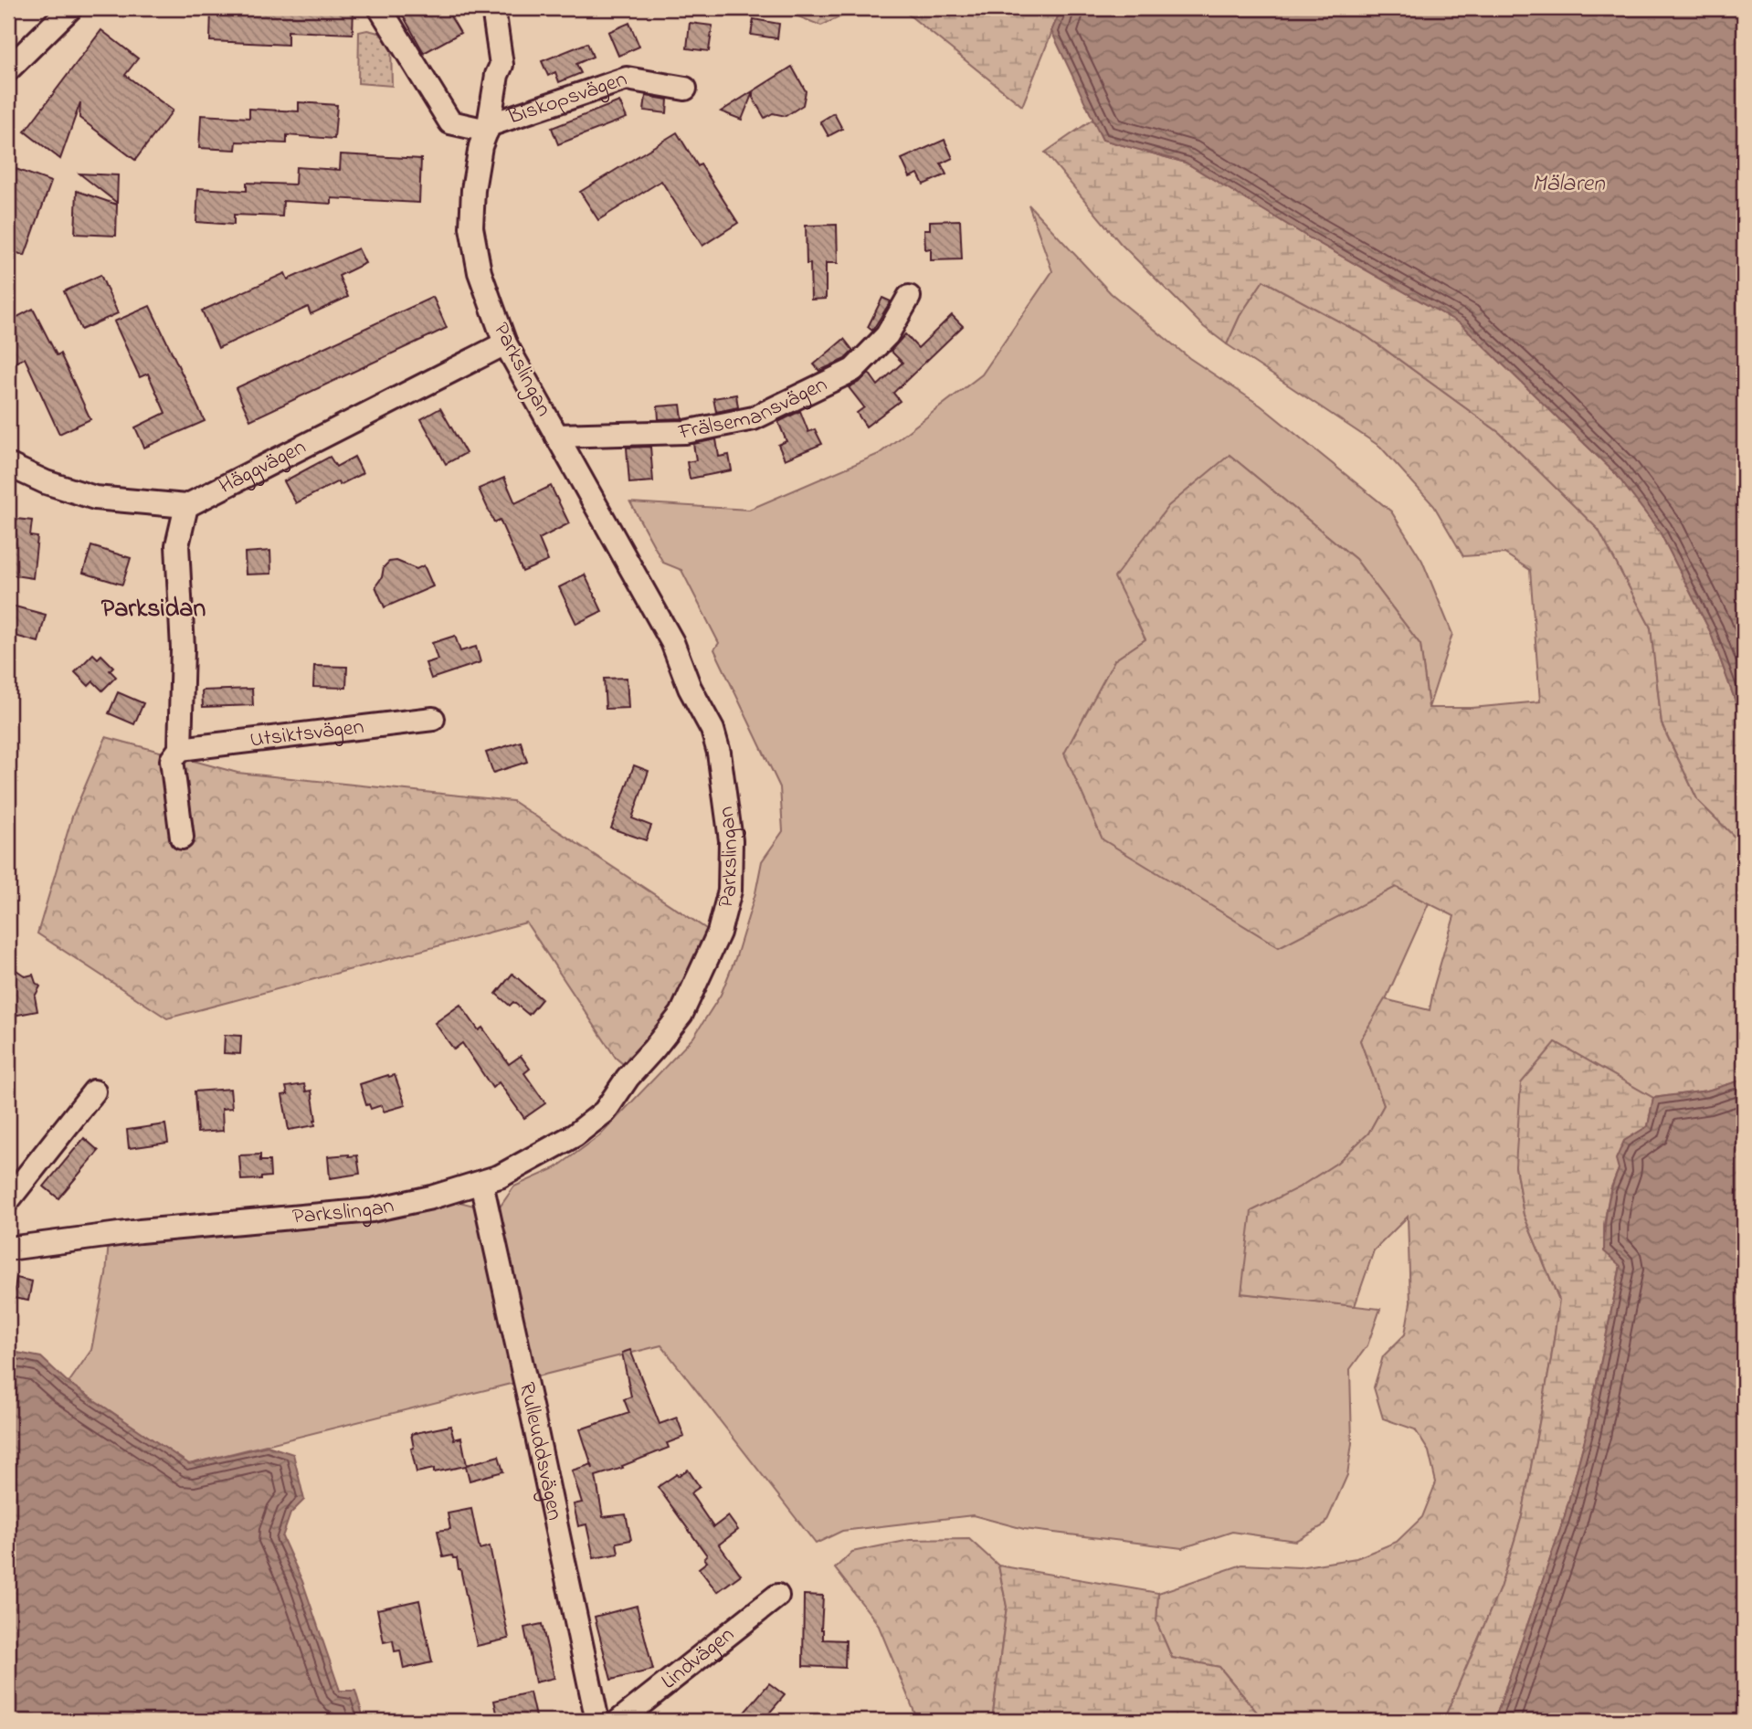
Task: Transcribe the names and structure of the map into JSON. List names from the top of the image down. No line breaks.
{"streets":{"street":["Biskopsvägen","Parkslingan","Frälsemansvägen","Häggvägen","Utsiktsvägen","Rulleuddsvägen","Lindvägen"]},"crossings":[["Biskopsvägen","Parkslingan"],["Parkslingan","Frälsemansvägen"],["Parkslingan","Häggvägen"],["Parkslingan","Rulleuddsvägen"]],"districts":["Parksidan"],"water":["Mälaren"]}
